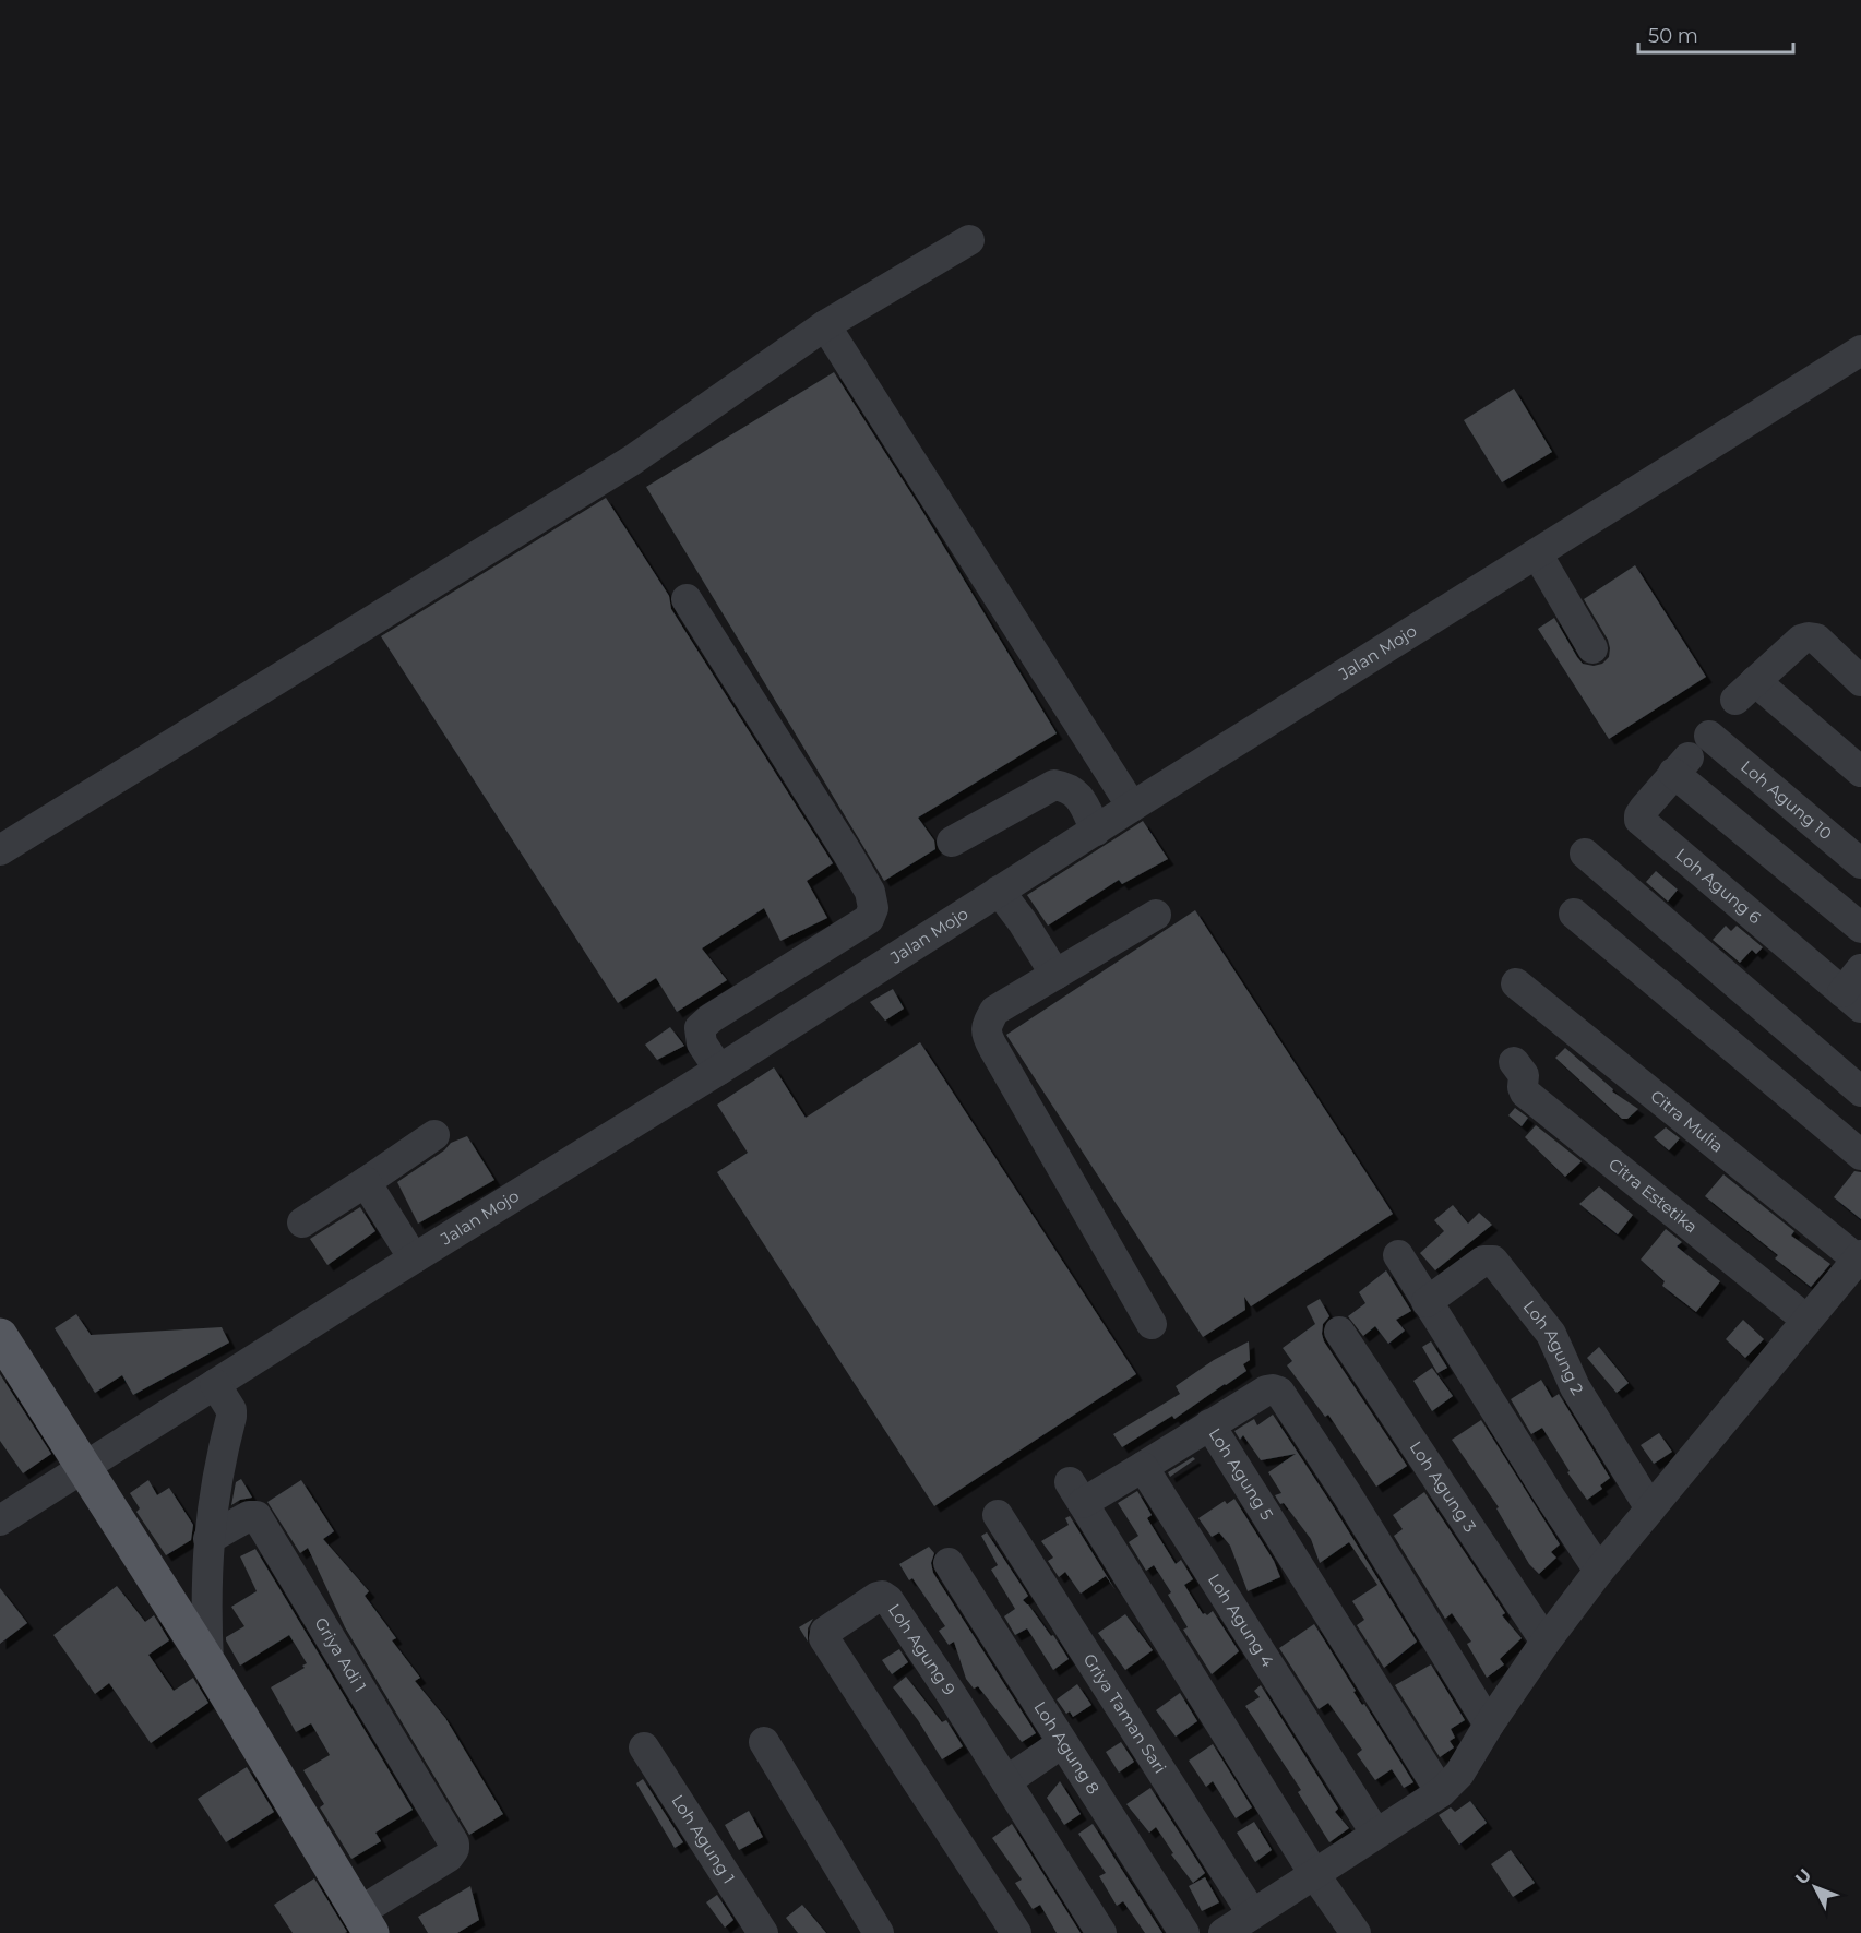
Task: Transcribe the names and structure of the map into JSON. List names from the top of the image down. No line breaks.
{"streets":{"street":["Jalan Mojo","Loh Agung 10","Loh Agung 6","Citra Mulia","Citra Estetika","Loh Agung 2","Loh Agung 5","Loh Agung 3","Loh Agung 4","Loh Agung 9","Griya Adi 1","Griya Taman Sari","Loh Agung 8","Loh Agung 1"]},"crossings":[["Loh Agung 10","Loh Agung 6"]],"scale_bar":"50 m","north":"top left"}
